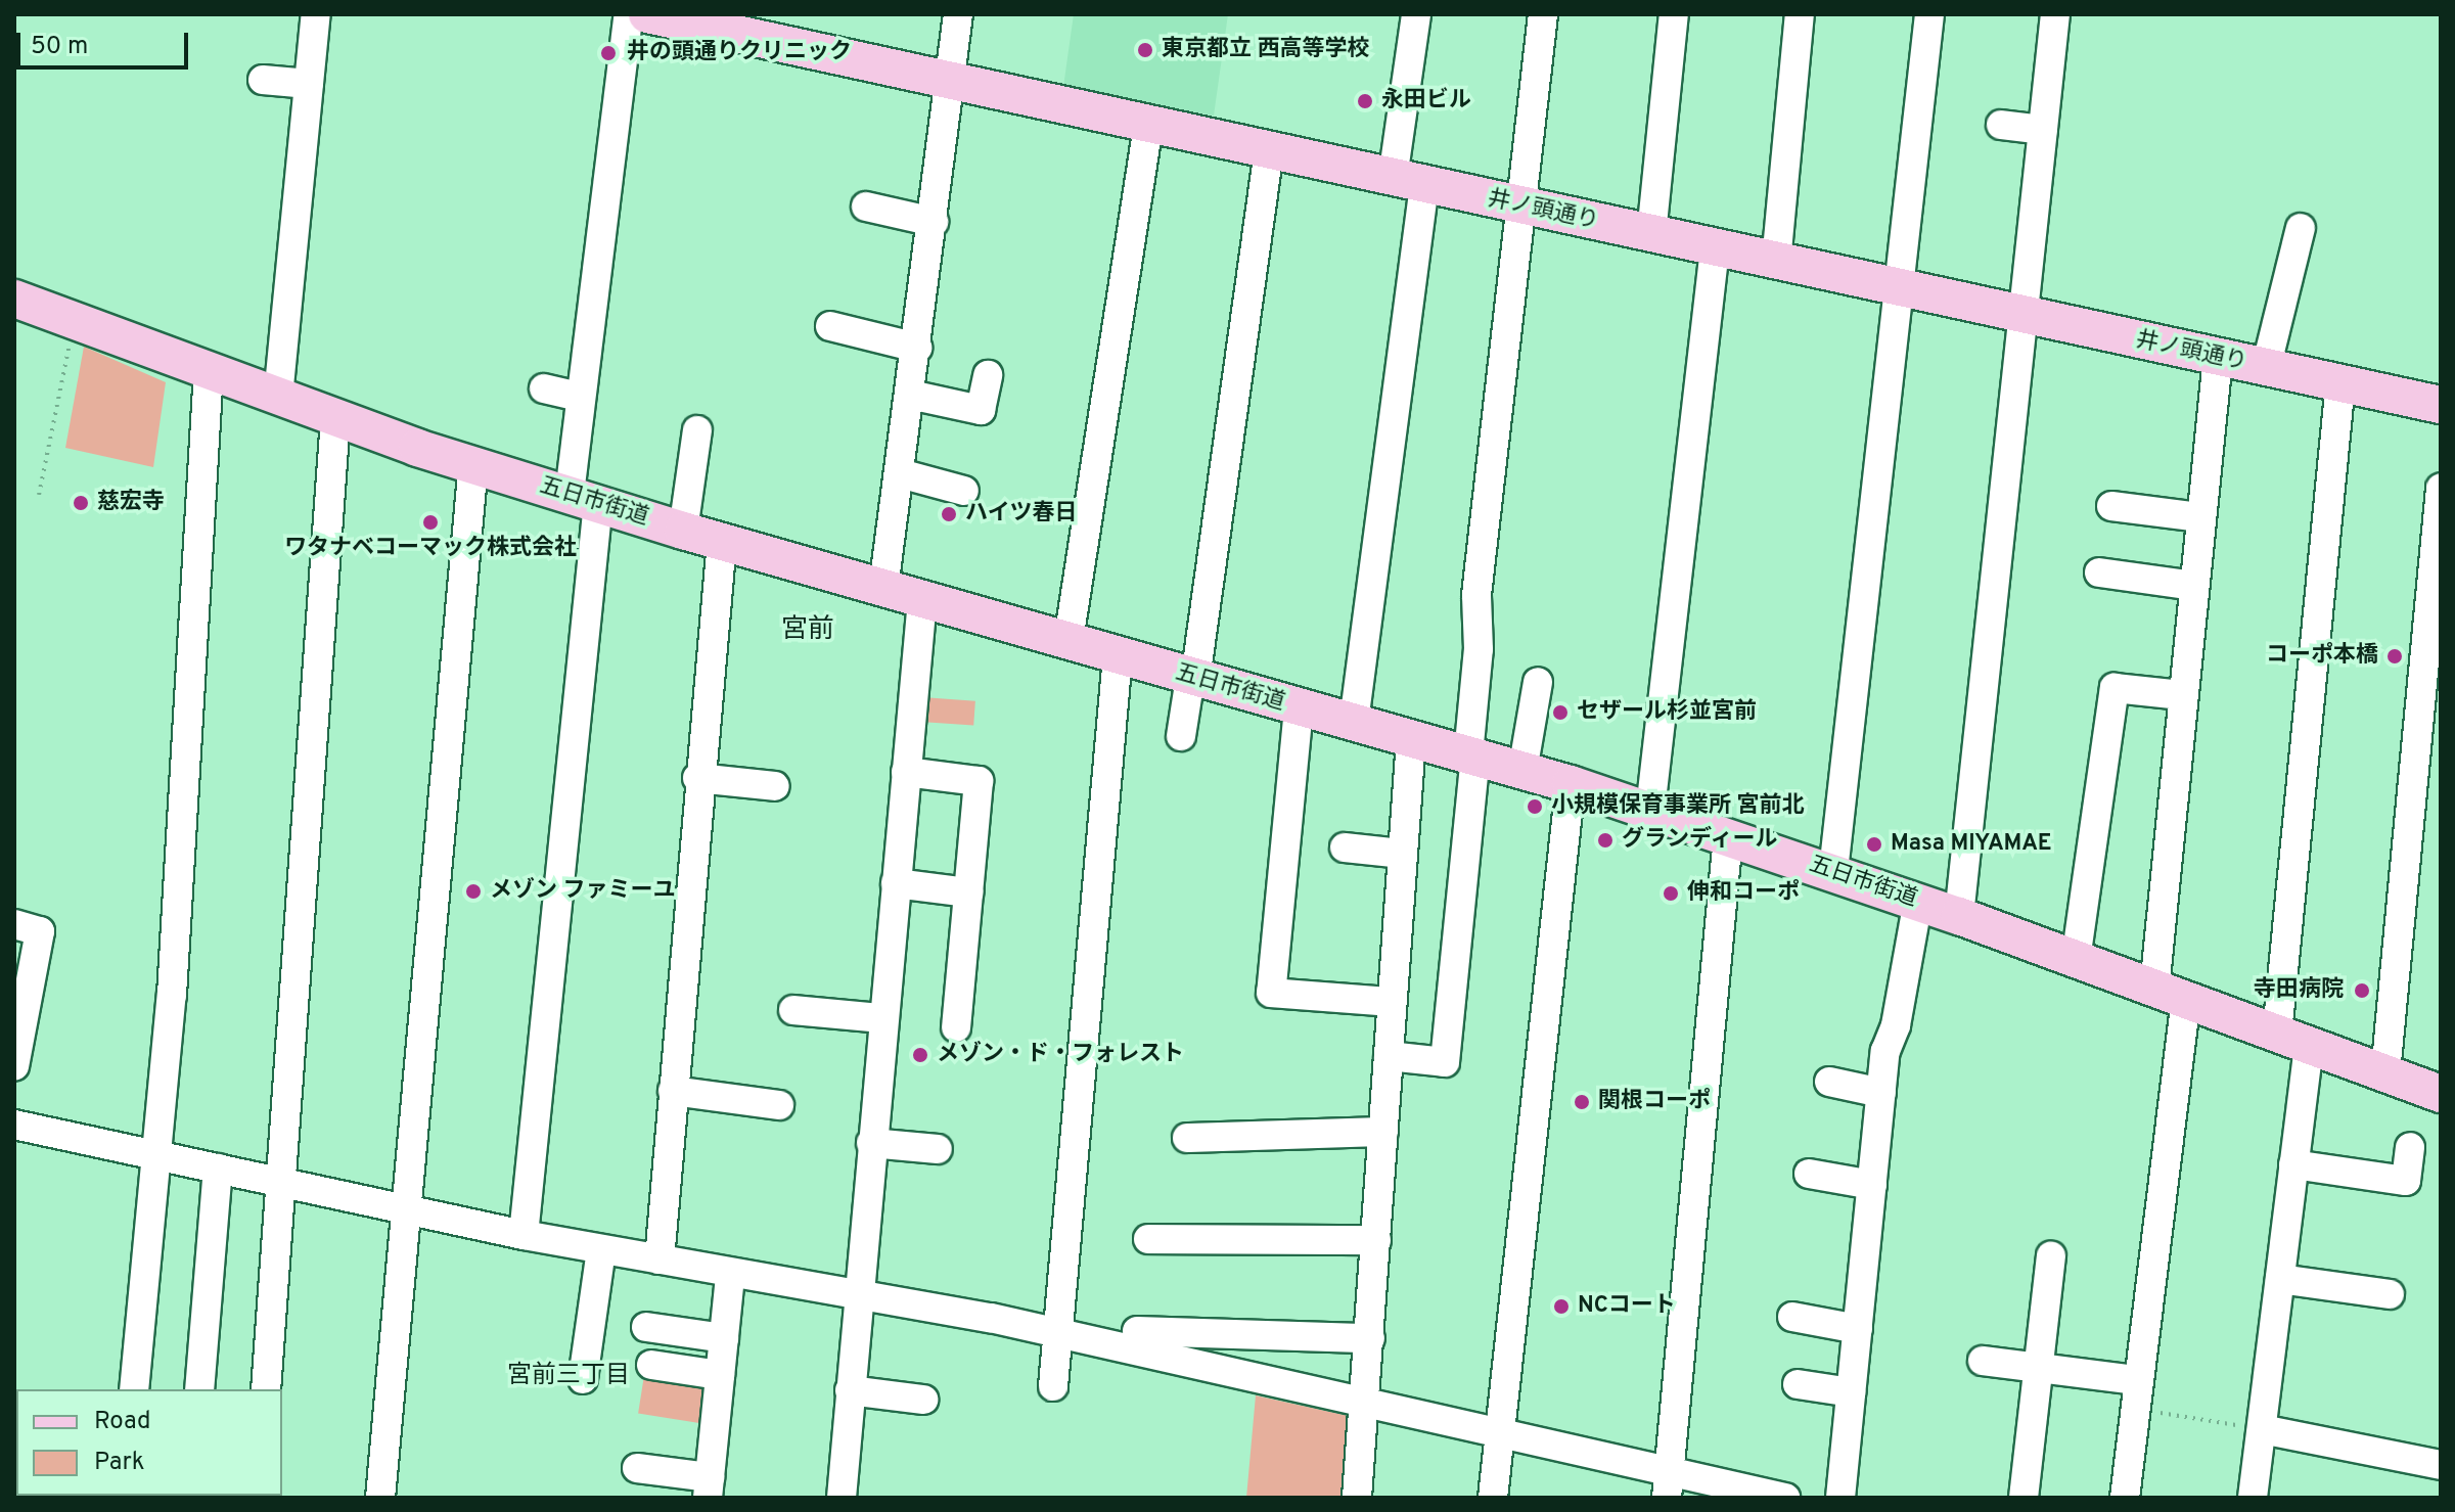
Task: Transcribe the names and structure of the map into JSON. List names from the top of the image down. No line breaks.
{"streets":{"main road":["井ノ頭通り","五日市街道"]},"districts":["宮前","宮前三丁目"],"places":["東京都立 西高等学校","井の頭通りクリニック","永田ビル","慈宏寺","ハイツ春日","ワタナベコーマック株式会社","コーポ本橋","セザール杉並宮前","小規模保育事業所 宮前北","グランディール","Masa MIYAMAE","メゾン ファミーユ","伸和コーポ","寺田病院","メゾン・ド・フォレスト","関根コーポ","NCコート"],"legend":["Road","Park"],"scale_bar":"50 m"}
